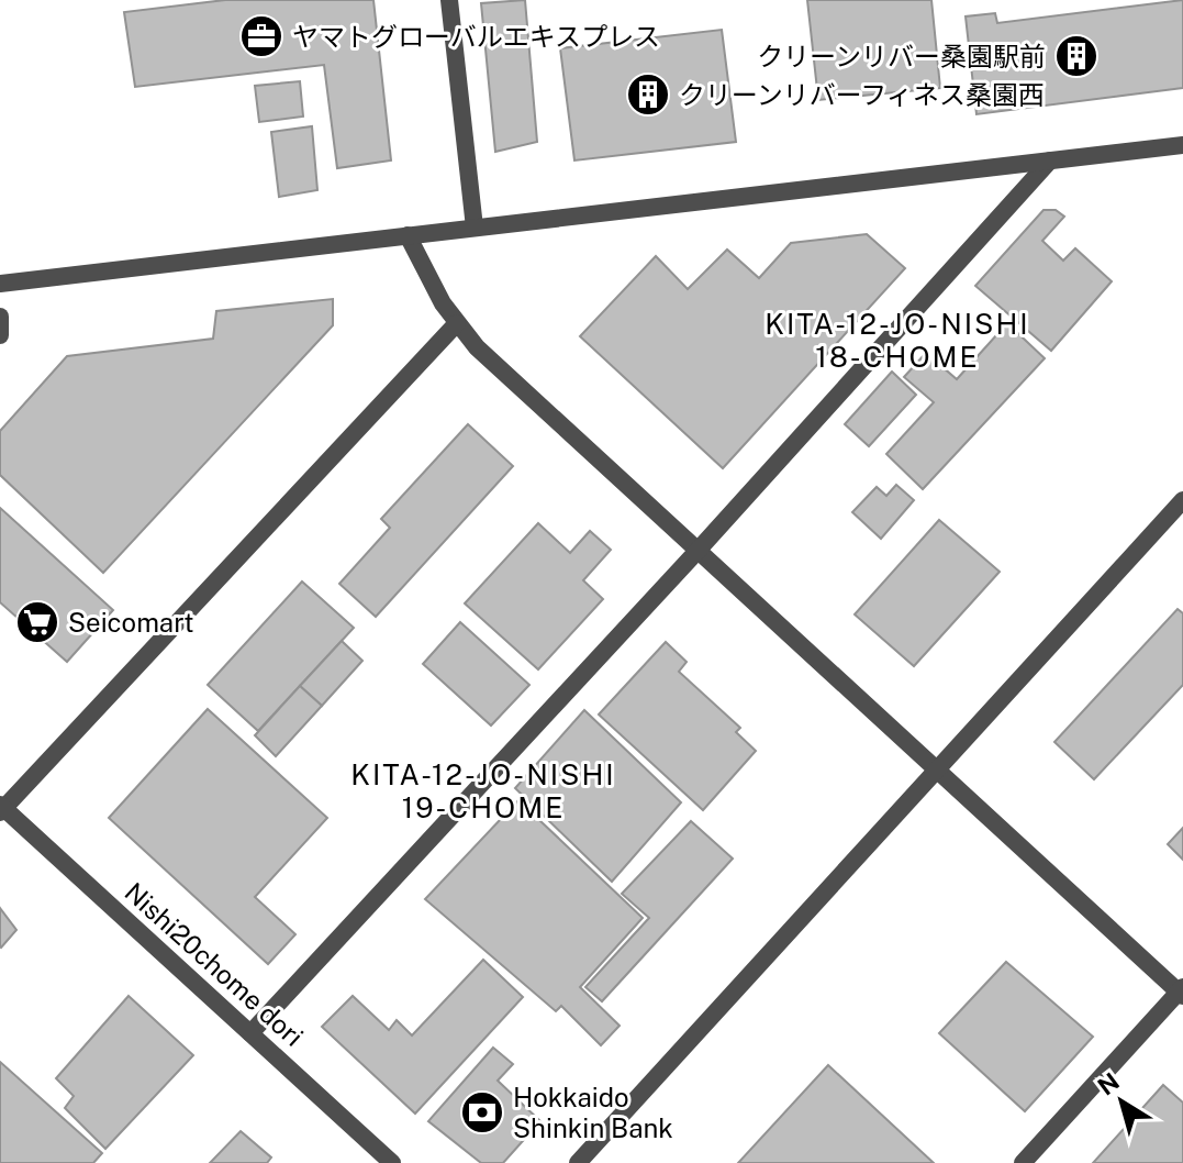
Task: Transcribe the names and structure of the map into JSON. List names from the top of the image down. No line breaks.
{"streets":{"street":["Nishi20chome dori"]},"districts":["KITA-12-JO-NISHI 18-CHOME","KITA-12-JO-NISHI 19-CHOME"],"places":{"office":["ヤマトグローバルエキスプレス"],"building":["クリーンリバー桑園駅前","クリーンリバーフィネス桑園西"],"supermarket":["Seicomart"],"bank":["Hokkaido Shinkin Bank"]},"north":"top left"}
